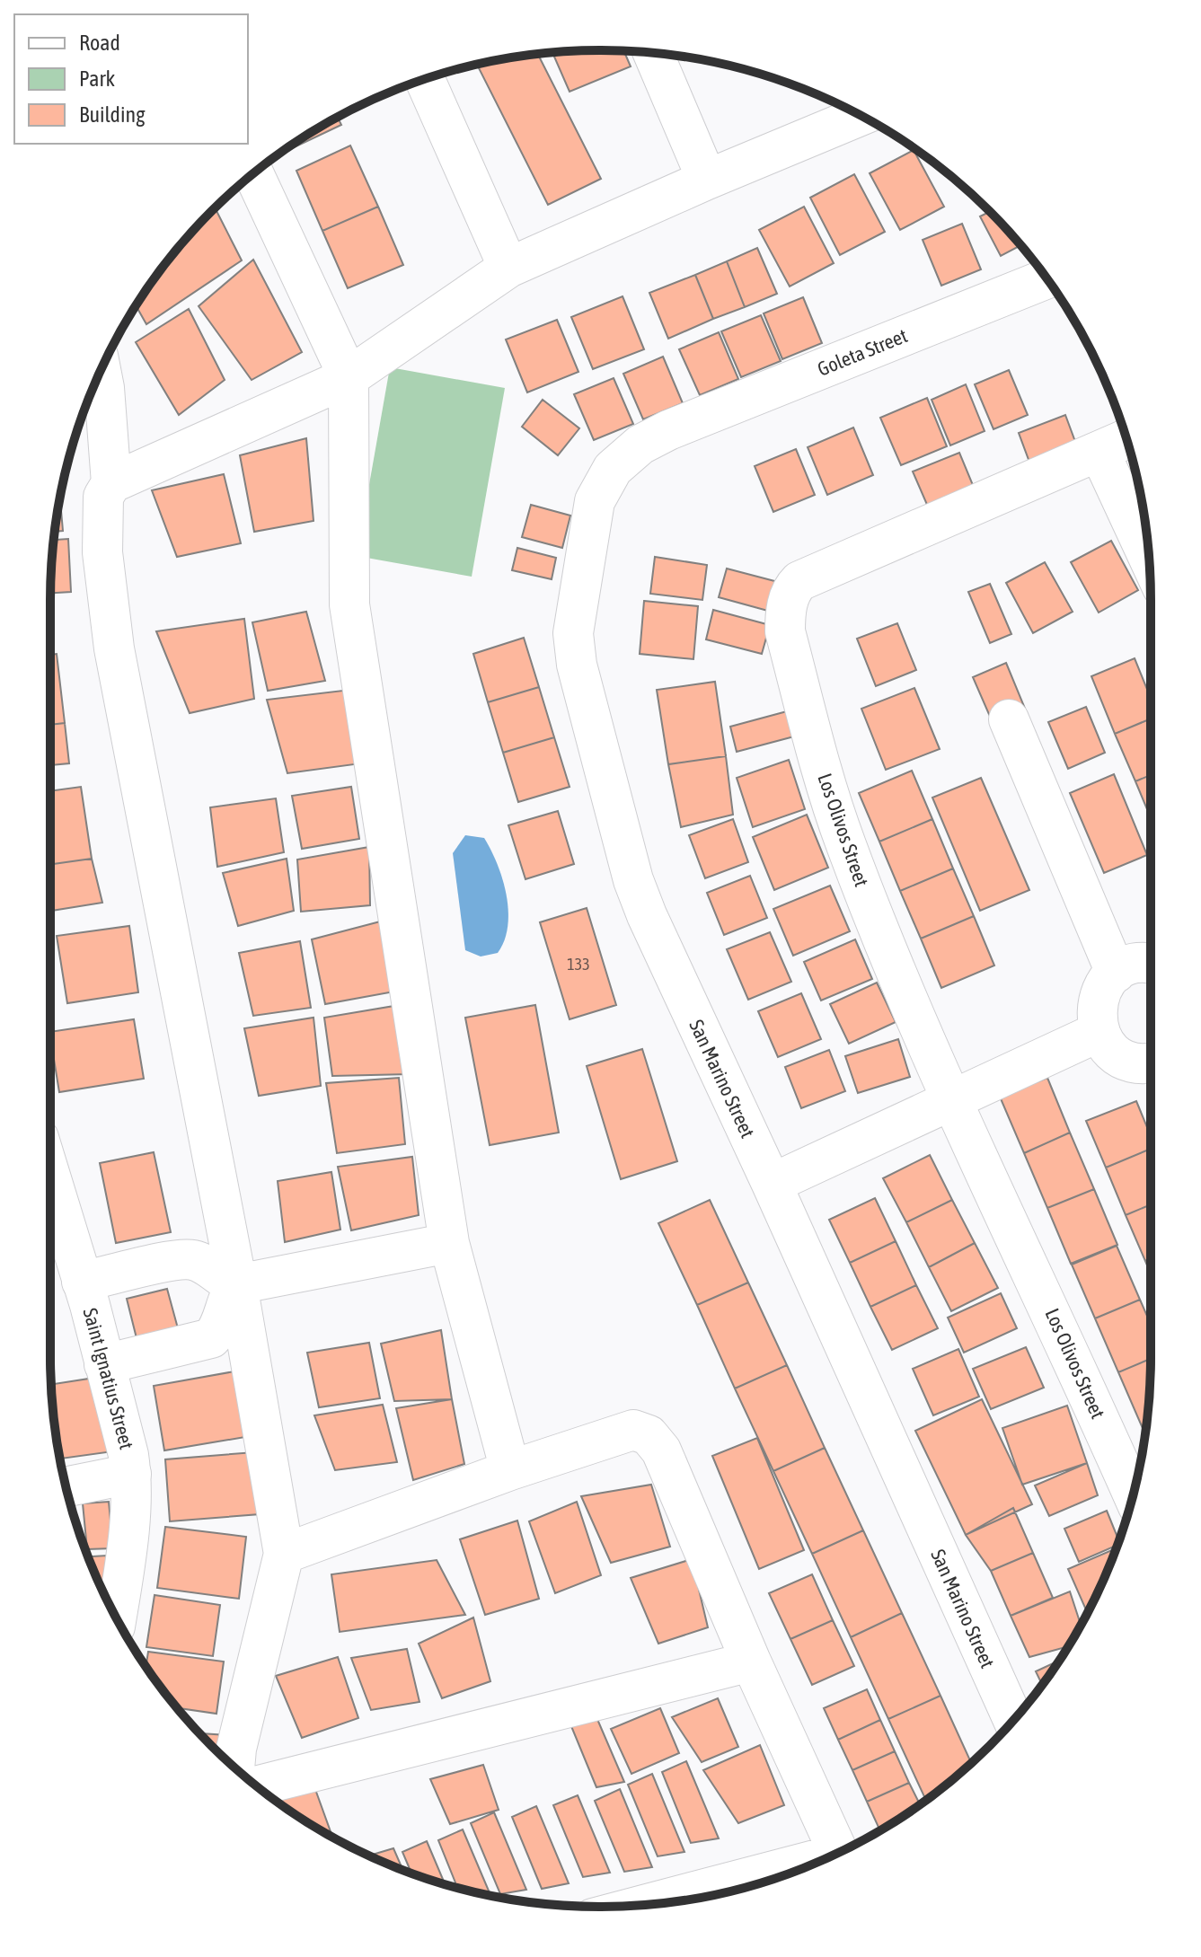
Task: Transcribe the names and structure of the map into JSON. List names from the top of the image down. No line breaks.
{"streets":{"street":["Goleta Street","Los Olivos Street","San Marino Street","Saint Ignatius Street"]},"crossings":[["Goleta Street","San Marino Street"]],"house_numbers":["133"],"legend":["Road","Park","Building"]}
